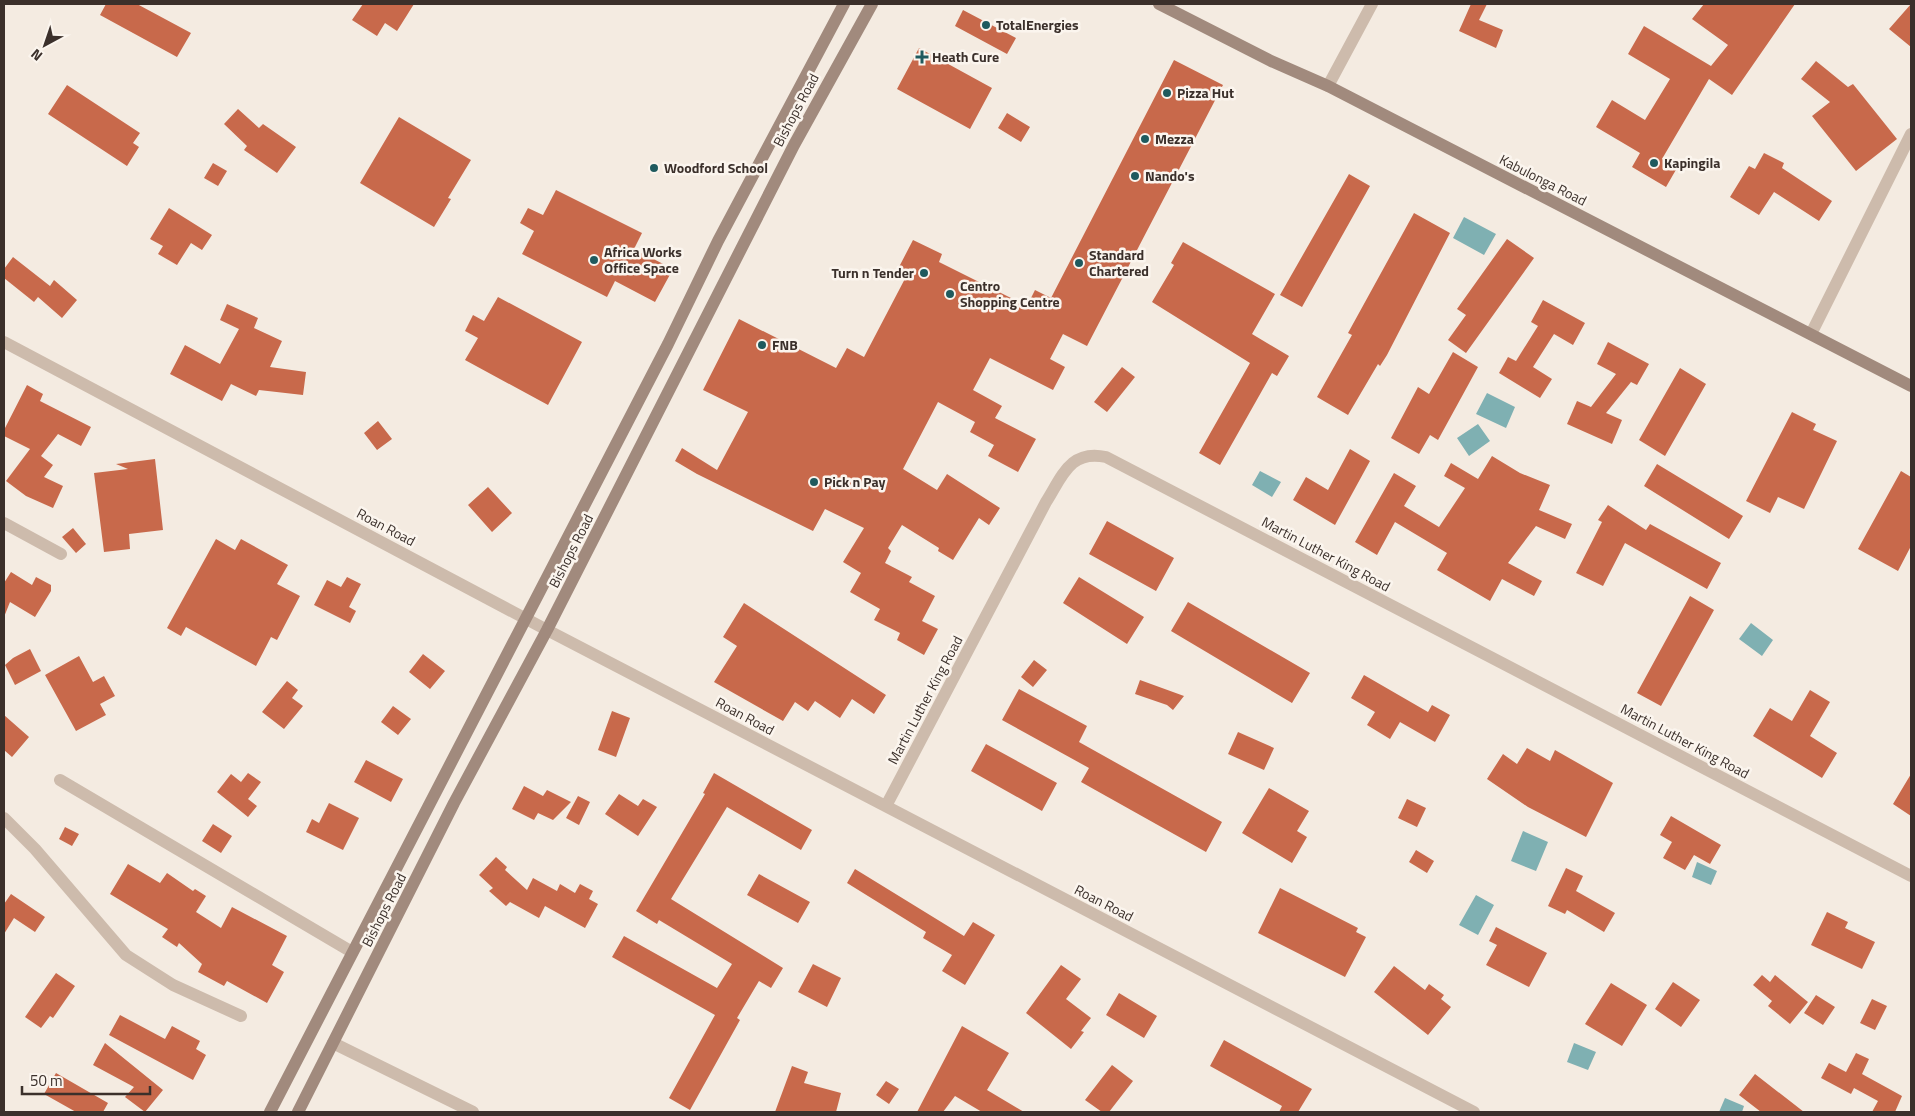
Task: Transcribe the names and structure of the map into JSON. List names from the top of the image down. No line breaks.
{"streets":{"main road":["Bishops Road","Kabulonga Road"],"street":["Roan Road","Martin Luther King Road"]},"crossings":[["Bishops Road","Roan Road"],["Roan Road","Martin Luther King Road"]],"places":{"other":["TotalEnergies","Pizza Hut","Mezza","Kapingila","Woodford School","Nando's","Africa Works Office Space","Standard Chartered","Turn n Tender","Centro Shopping Centre","FNB","Pick n Pay"],"health":["Heath Cure"]},"scale_bar":"50 m","north":"bottom left"}
